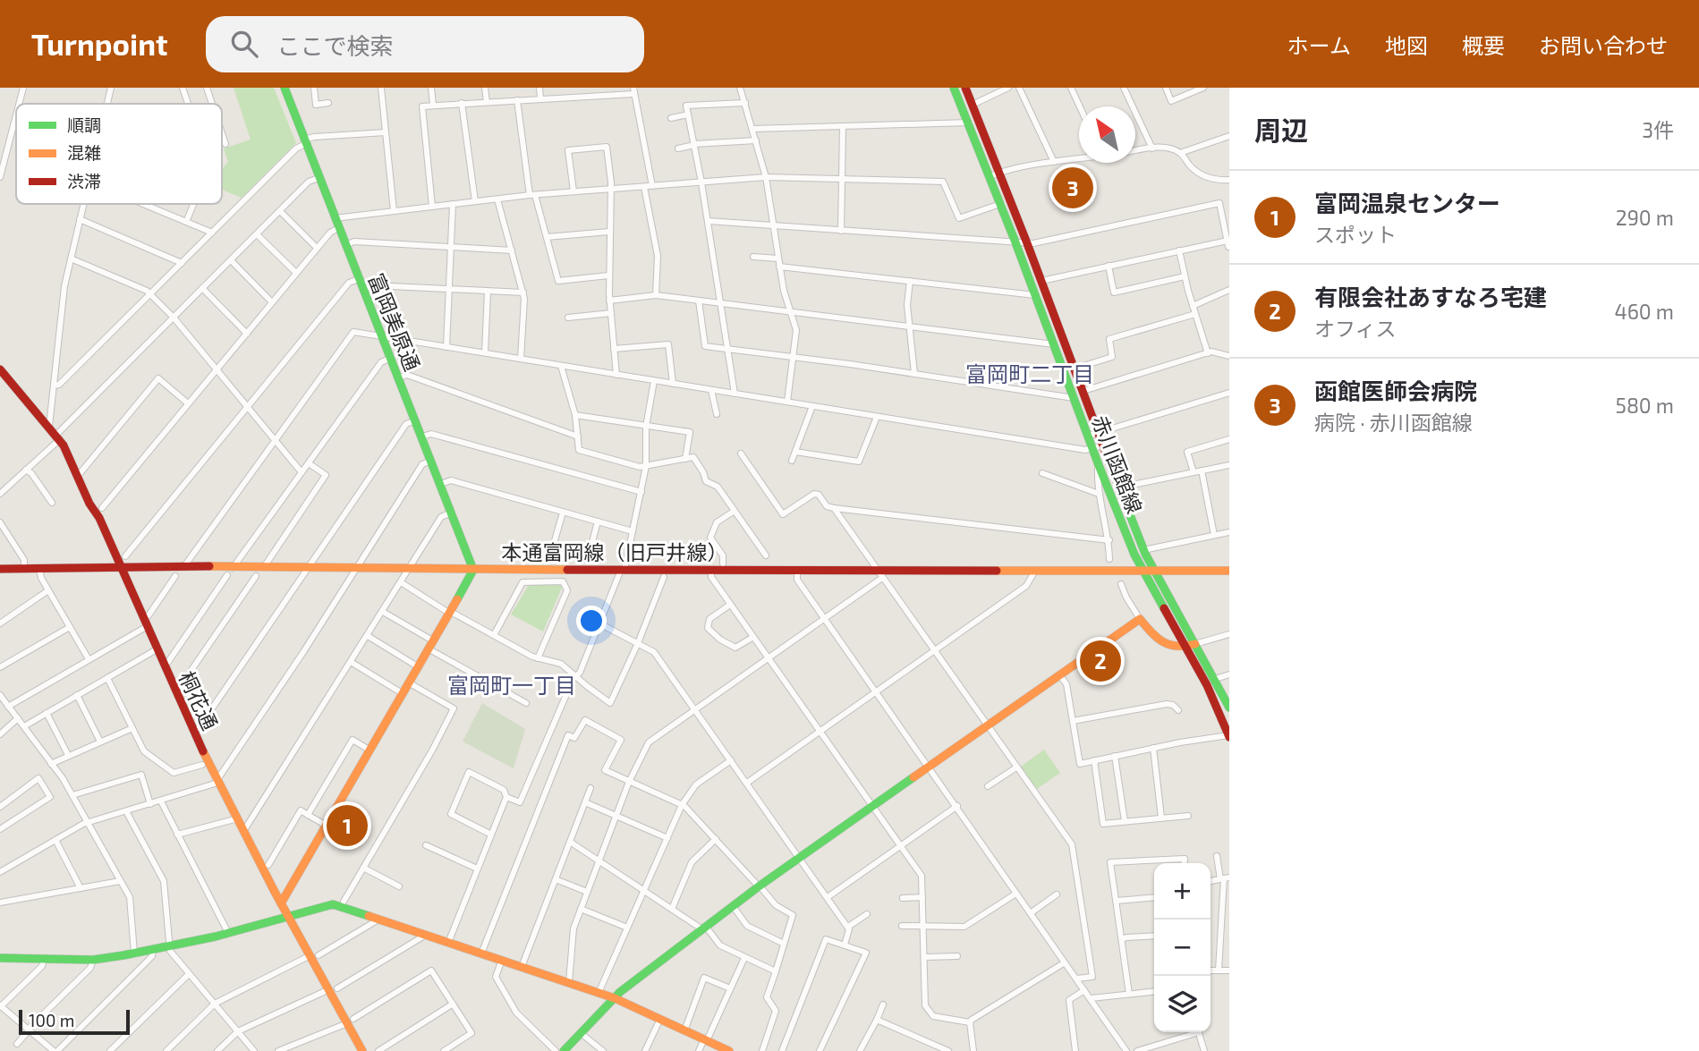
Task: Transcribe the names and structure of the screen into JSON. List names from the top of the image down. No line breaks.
{"streets":{"street":["富岡美原通","赤川函館線","本通富岡線（旧戸井線）","桐花通"]},"crossings":[["富岡美原通","本通富岡線（旧戸井線）"],["赤川函館線","本通富岡線（旧戸井線）"],["本通富岡線（旧戸井線）","桐花通"]],"districts":["富岡町二丁目","富岡町一丁目"],"legend":["順調","混雑","渋滞"],"scale_bar":"100 m","north":"top left","page":{"header":"Turnpoint","search":"ここで検索","nav":["ホーム","地図","概要","お問い合わせ"],"heading":["周辺","3件"],"pins":["3","2","1"],"list":[{"mark":"1","name":"富岡温泉センター","note":"スポット","value":"290 m"},{"mark":"2","name":"有限会社あすなろ宅建","note":"オフィス","value":"460 m"},{"mark":"3","name":"函館医師会病院","note":"病院 · 赤川函館線","value":"580 m"}],"map_buttons":["+","−"],"scale":"100 m"}}
